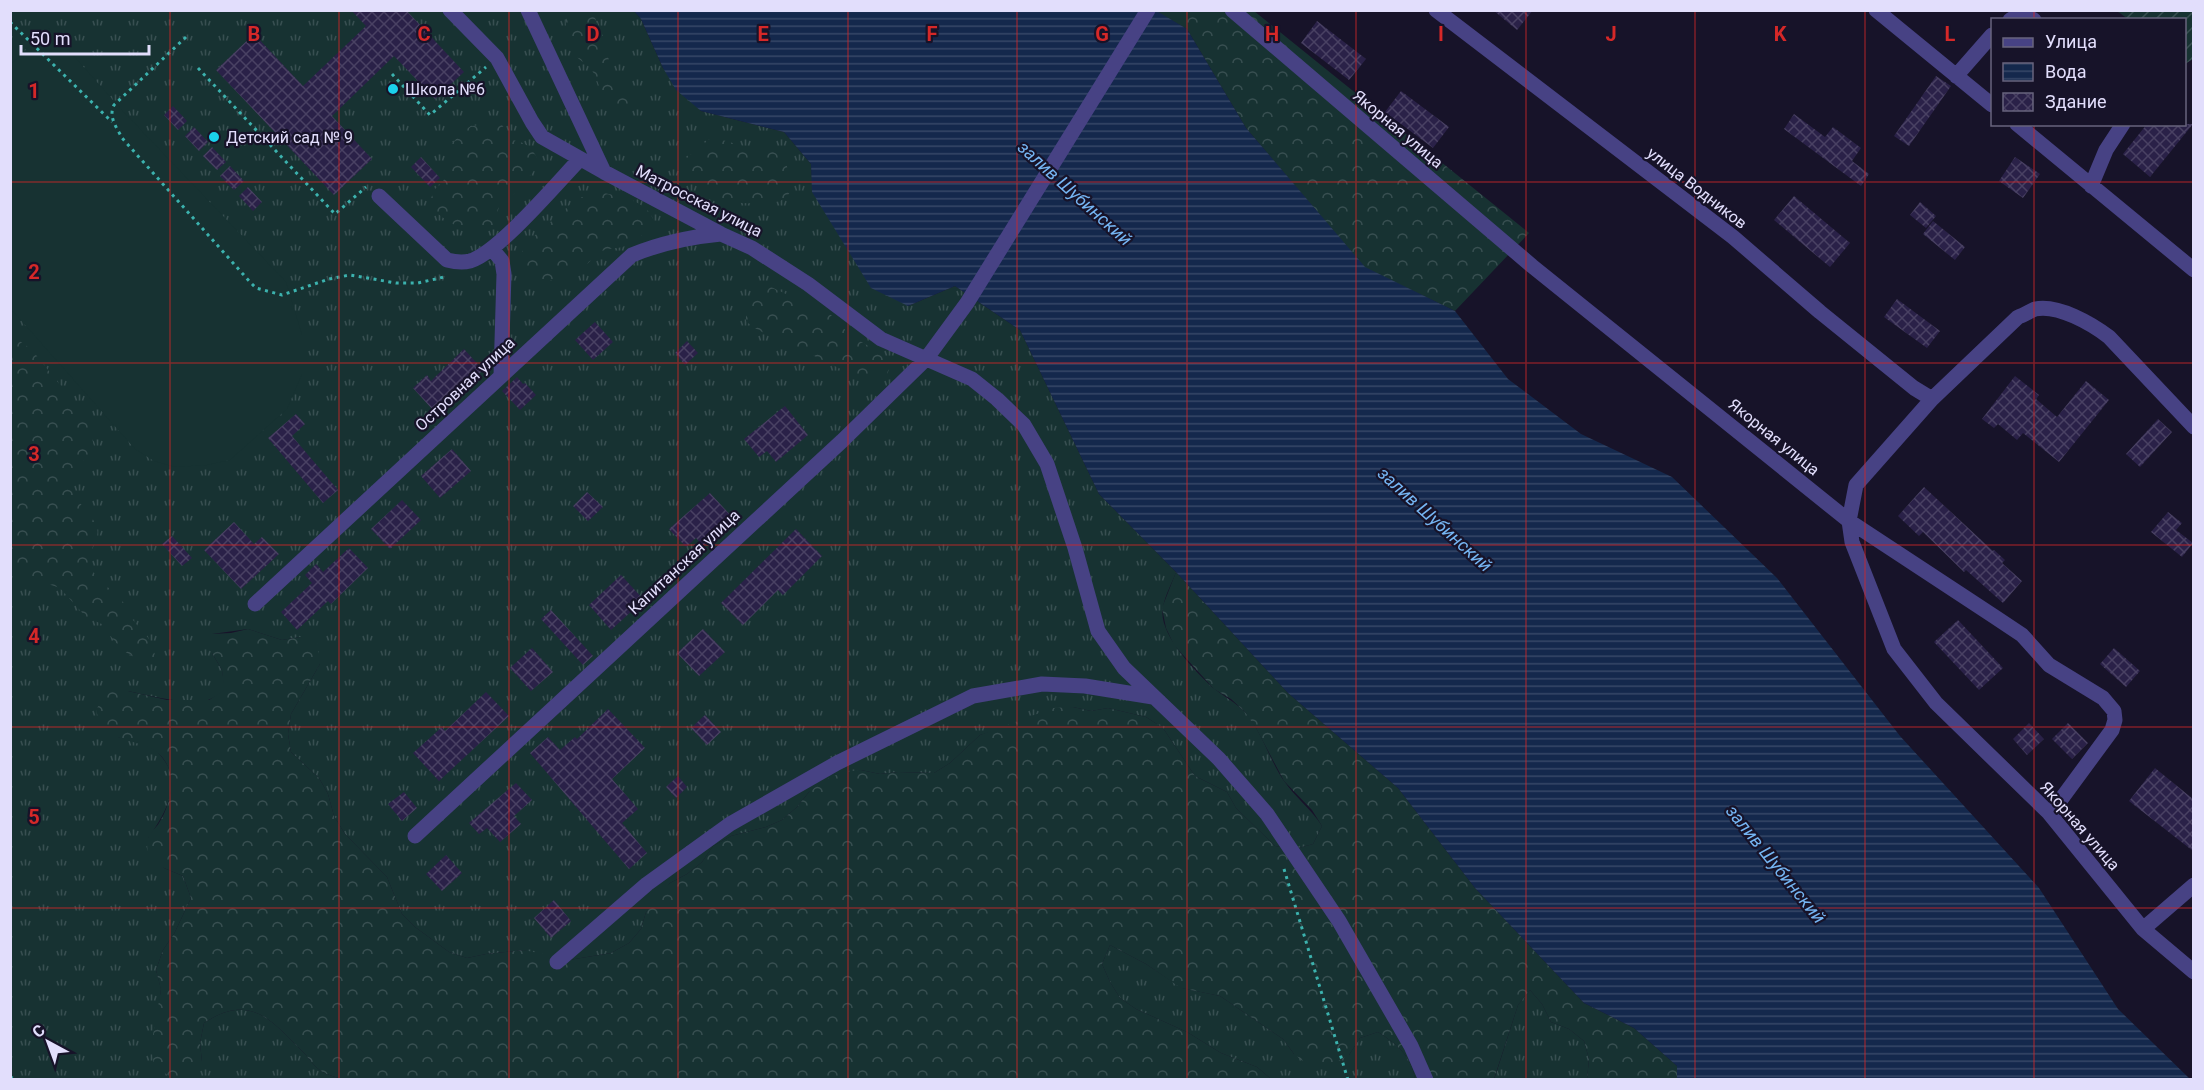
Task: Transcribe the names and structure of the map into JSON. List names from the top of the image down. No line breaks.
{"streets":{"street":["Якорная улица","улица Водников","Матросская улица","Островная улица","Капитанская улица"]},"crossings":[["Матросская улица","Островная улица"],["Матросская улица","Капитанская улица"]],"water":["залив Шубинский"],"places":["Школа №6","Детский сад № 9"],"legend":["Улица","Вода","Здание"],"scale_bar":"50 m","north":"top left","grid":{"columns":["B","C","D","E","F","G","H","I","J","K","L"],"rows":["1","2","3","4","5"]}}
